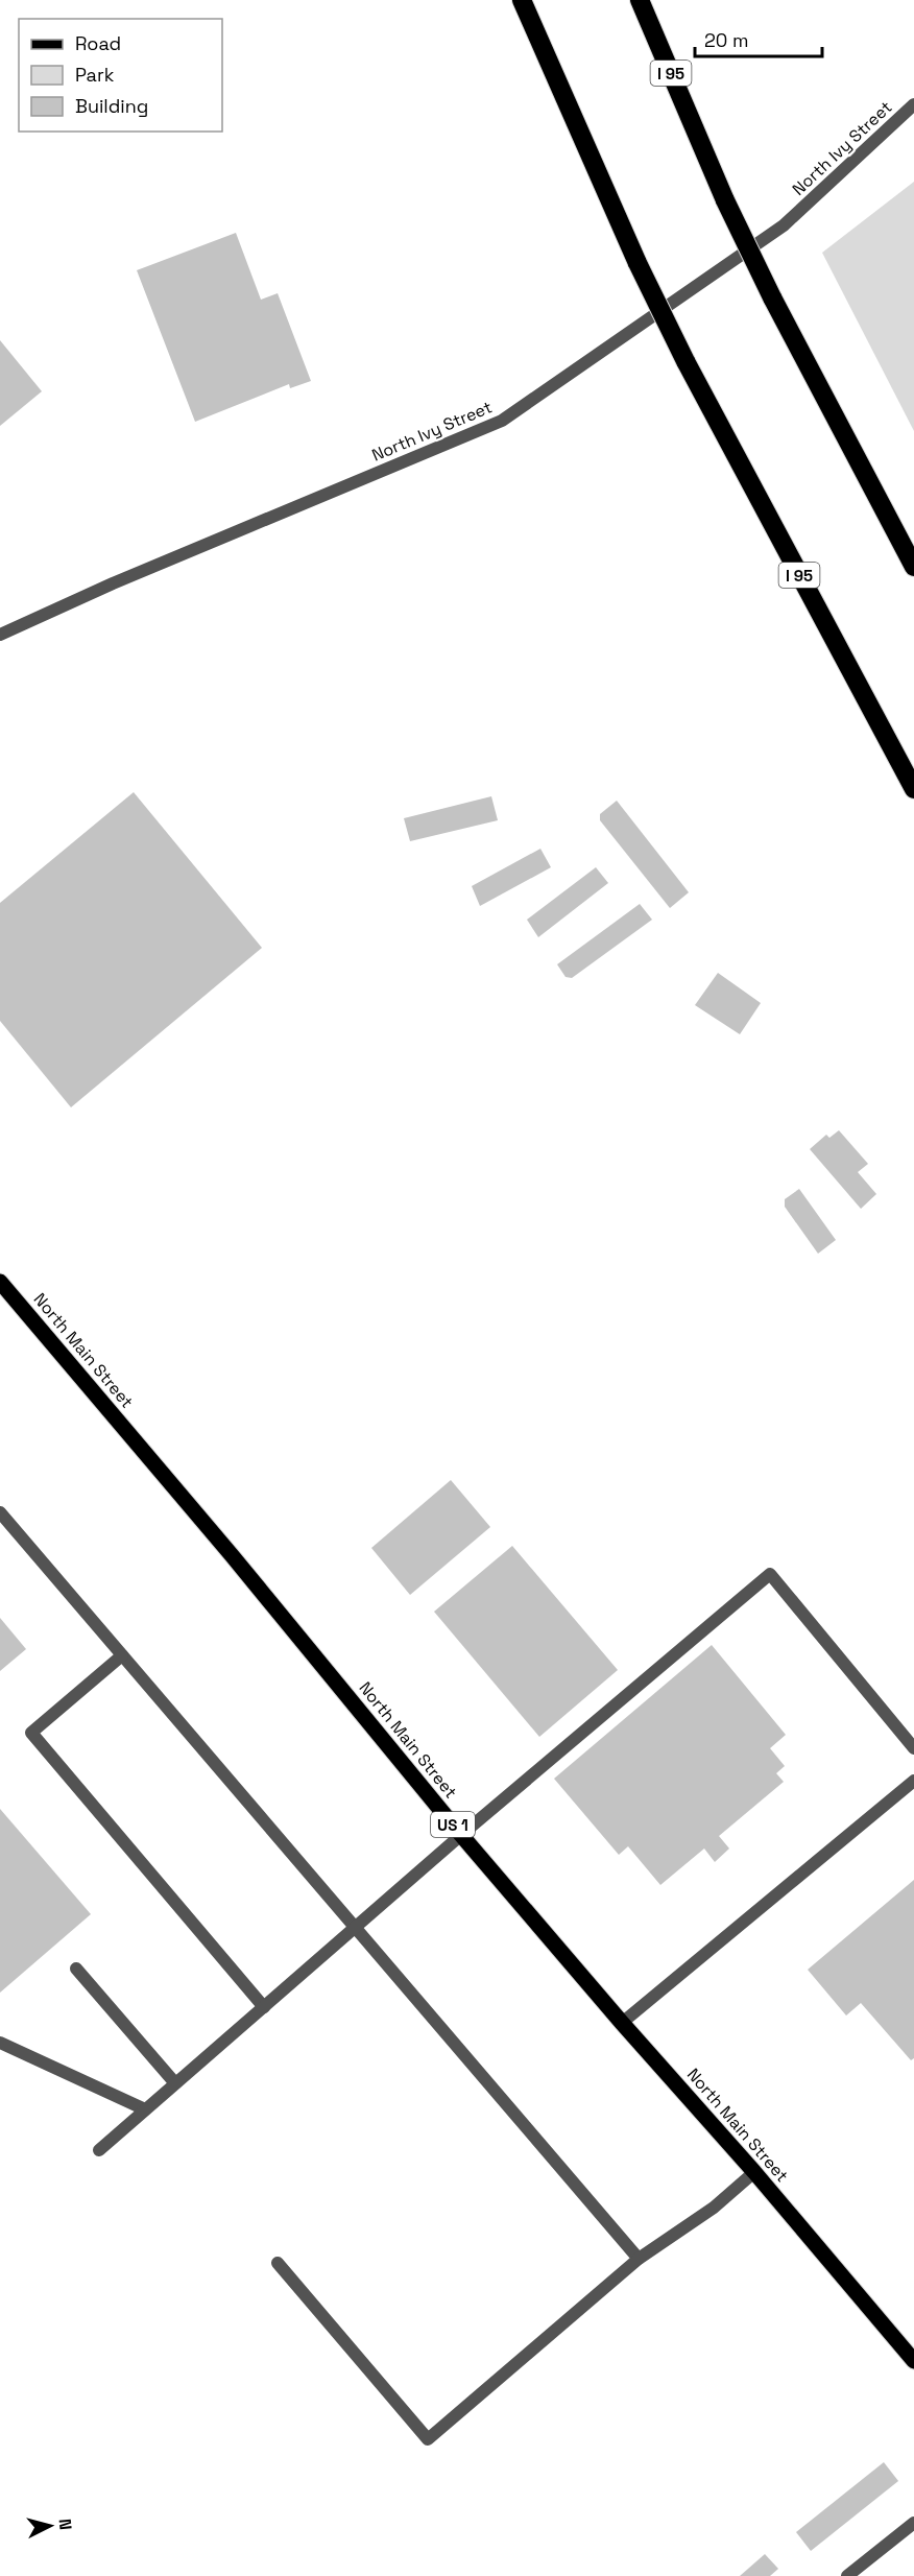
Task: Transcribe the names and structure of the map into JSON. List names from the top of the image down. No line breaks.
{"streets":{"highway":["I 95"],"main road":["North Main Street","US 1"],"street":["North Ivy Street"]},"legend":["Road","Park","Building"],"scale_bar":"20 m","north":"right"}
